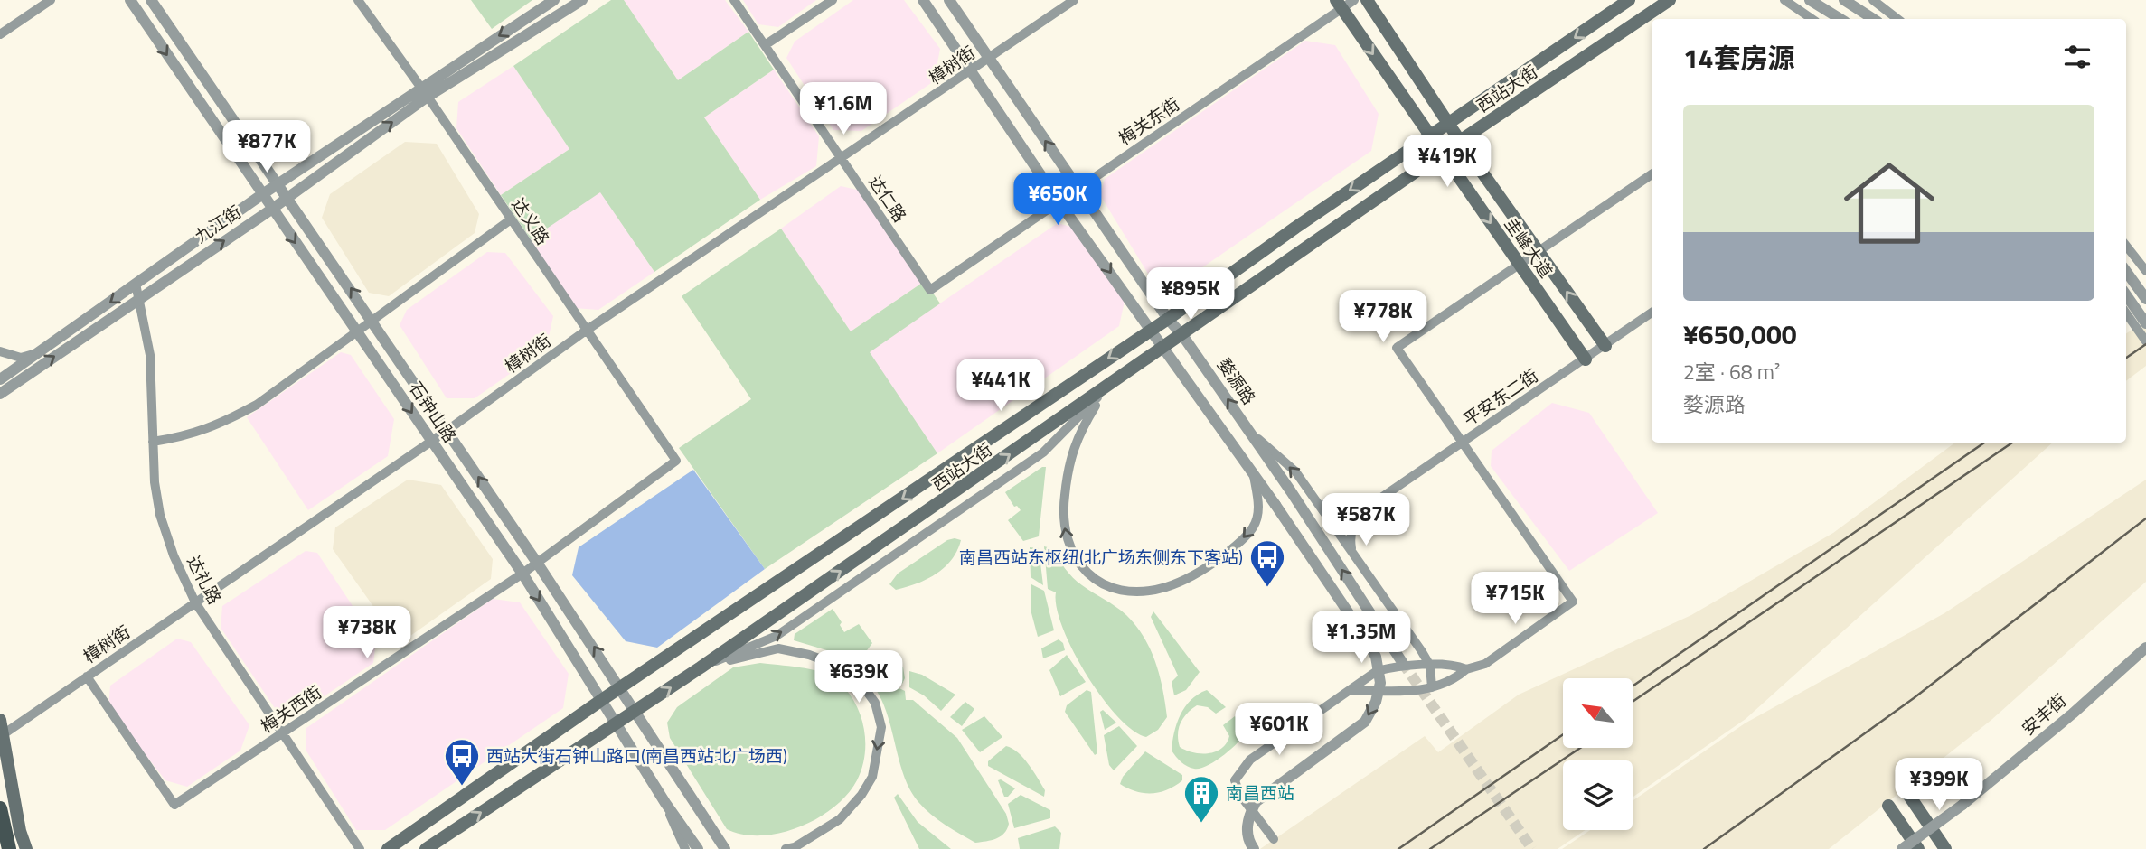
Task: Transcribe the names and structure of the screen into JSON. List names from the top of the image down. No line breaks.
{"streets":{"main road":["西站大街","圭峰大道"],"street":["樟树街","梅关东街","达仁路","达义路","九江街","婺源路","平安东二街","石钟山路","达礼路","梅关西街","安丰街"]},"crossings":[["樟树街","达仁路"],["樟树街","达义路"],["樟树街","婺源路"],["樟树街","石钟山路"],["樟树街","达礼路"],["樟树街","梅关西街"],["西站大街","圭峰大道"],["西站大街","婺源路"],["西站大街","石钟山路"],["梅关东街","达仁路"],["梅关东街","圭峰大道"],["梅关东街","婺源路"],["达义路","九江街"],["达义路","梅关西街"],["九江街","石钟山路"],["九江街","达礼路"],["圭峰大道","平安东二街"],["石钟山路","梅关西街"],["达礼路","梅关西街"]],"places":{"bus stop":["南昌西站东枢纽(北广场东侧东下客站)","西站大街石钟山路口(南昌西站北广场西)"],"building":["南昌西站"]},"north":"top left","page":{"heading":"14套房源","price":["¥1.6M","¥877K","¥419K","¥650K","¥895K","¥778K","¥441K","¥587K","¥715K","¥738K","¥1.35M","¥639K","¥601K","¥399K"],"list":[{"name":"¥650,000","note":"2室 · 68 m² · 婺源路"}]}}
